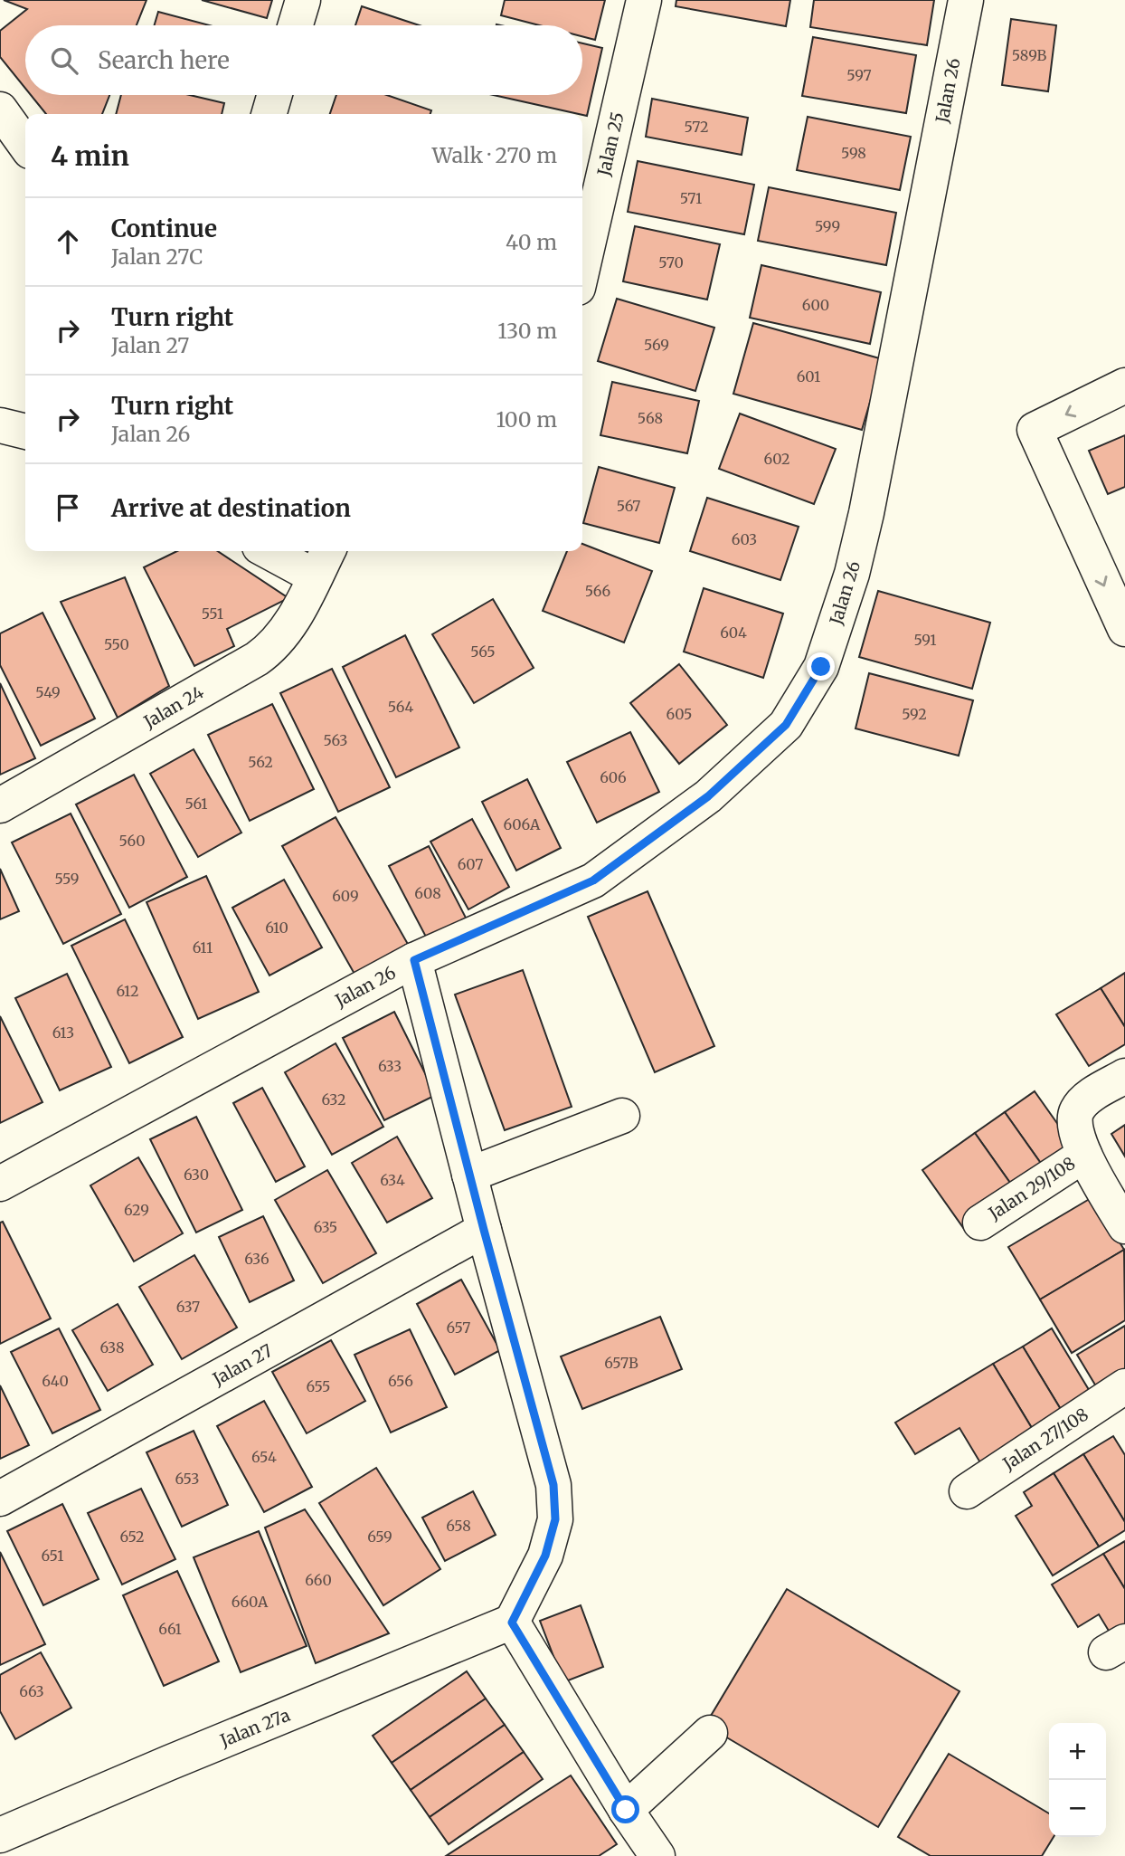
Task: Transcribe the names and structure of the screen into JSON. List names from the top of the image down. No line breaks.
{"streets":{"street":["Jalan 26","Jalan 25","Jalan 24","Jalan 29/108","Jalan 27","Jalan 27/108","Jalan 27a"]},"house_numbers":["589B","597","572","598","571","599","570","600","569","601","568","602","567","603","566","551","604","591","550","565","549","564","605","592","563","562","606","561","606A","560","607","559","608","609","610","611","612","613","633","632","630","634","629","635","636","637","657","638","657B","640","656","655","654","653","658","652","659","651","660","660A","661","663"],"page":{"search":"Search here","heading":["4 min","Walk · 270 m"],"list":[["Continue","Jalan 27C","40 m"],["Turn right","Jalan 27","130 m"],["Turn right","Jalan 26","100 m"],"Arrive at destination"],"map_buttons":["+","−"]}}
